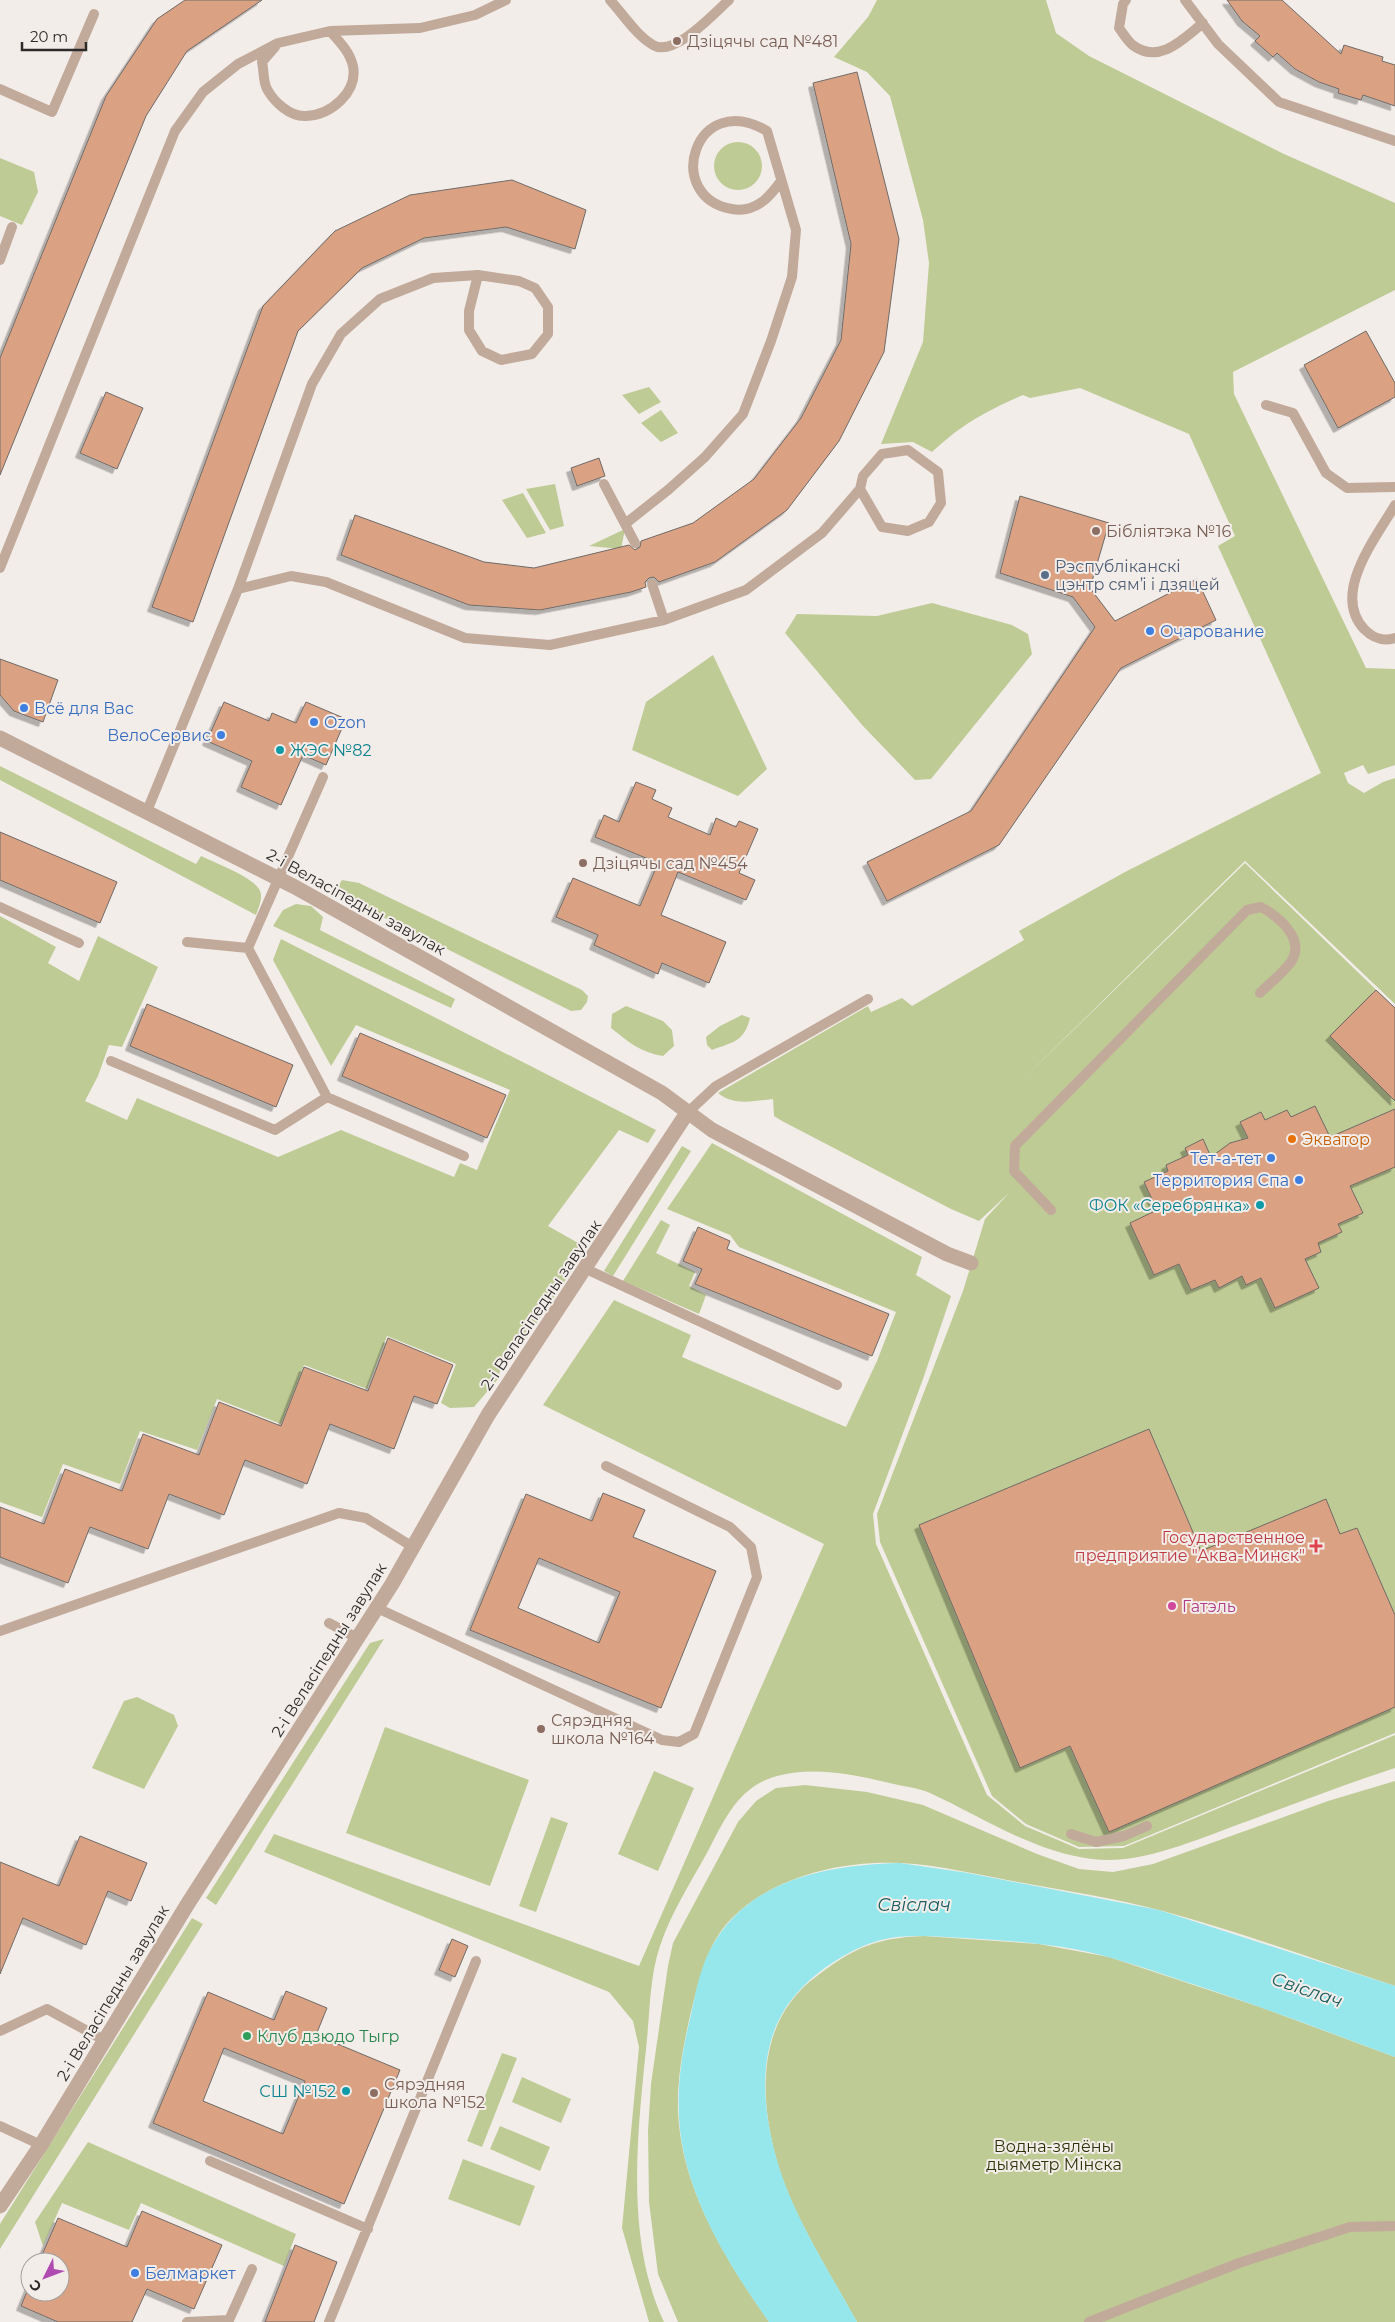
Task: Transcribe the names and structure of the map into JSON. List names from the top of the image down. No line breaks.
{"streets":{"street":["2-і Веласіпедны завулак"]},"water":["Свіслач"],"parks":["Водна-зялёны дыяметр Мінска"],"places":{"other":["Дзіцячы сад №481","Бібліятэка №16","Рэспубліканскі цэнтр сямʼі і дзяцей","Очарование","Всё для Вас","Ozon","ВелоСервис","ЖЭС №82","Дзіцячы сад №454","Экватор","Тет-а-тет","Территория Спа","ФОК «Серебрянка»","Гатэль","Сярэдняя школа №164","Клуб дзюдо Тыгр","СШ №152","Сярэдняя школа №152","Белмаркет"],"health":["Государственное предприятие \"Аква-Минск\""]},"scale_bar":"20 m","north":"bottom left"}
